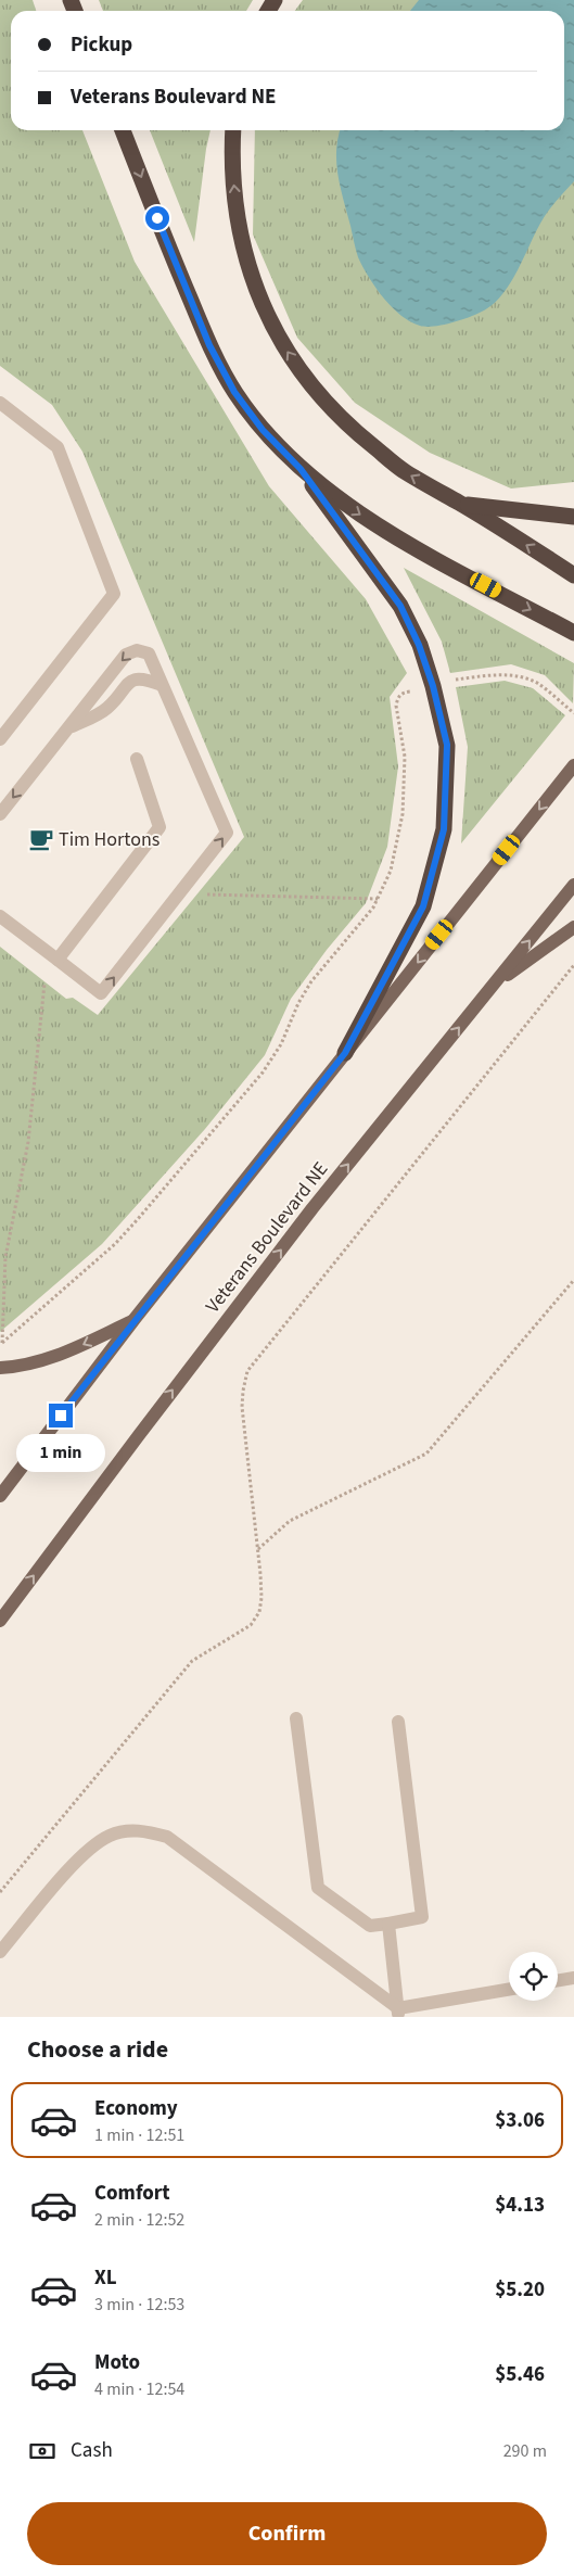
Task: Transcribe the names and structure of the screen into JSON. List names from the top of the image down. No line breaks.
{"streets":{"main road":["Veterans Boulevard NE"]},"places":{"cafe":["Tim Hortons"]},"page":{"banner":["Pickup","Veterans Boulevard NE"],"bubble":"1 min","heading":"Choose a ride","list":[{"name":"Economy","note":"1 min · 12:51","value":"$3.06"},{"name":"Comfort","note":"2 min · 12:52","value":"$4.13"},{"name":"XL","note":"3 min · 12:53","value":"$5.20"},{"name":"Moto","note":"4 min · 12:54","value":"$5.46"}],"pay":["Cash","290 m"],"buttons":"Confirm"}}
